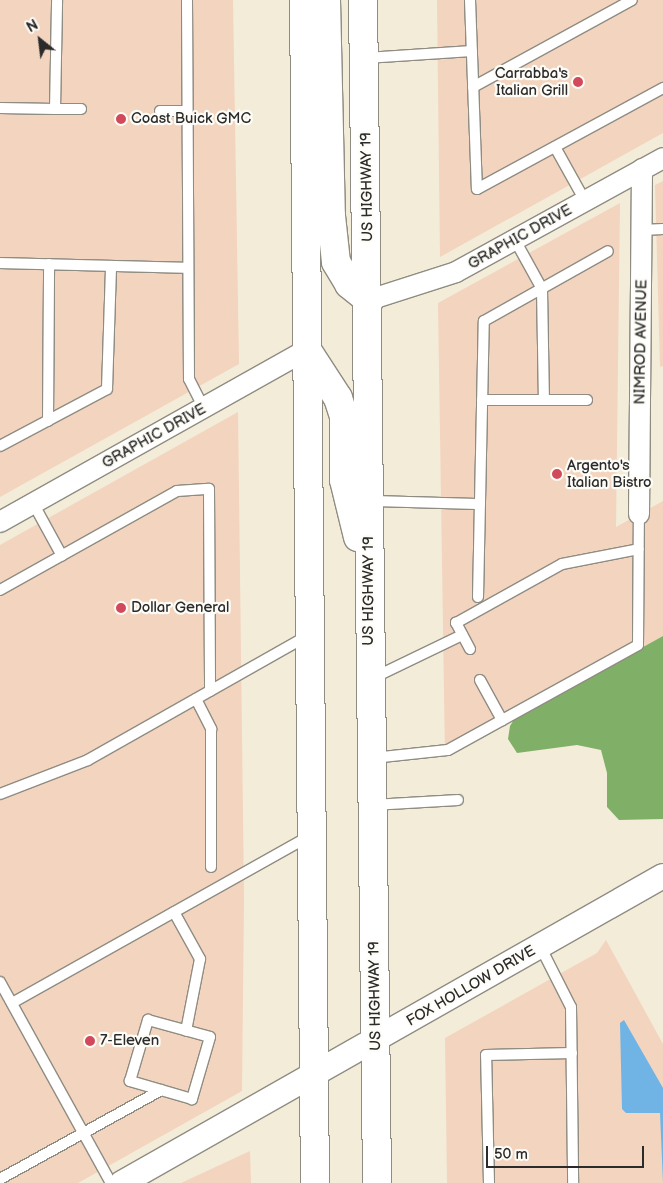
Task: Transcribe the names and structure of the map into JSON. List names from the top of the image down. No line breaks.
{"streets":{"highway":["US HIGHWAY 19"],"street":["GRAPHIC DRIVE","NIMROD AVENUE","FOX HOLLOW DRIVE"]},"crossings":[["US HIGHWAY 19","GRAPHIC DRIVE"],["US HIGHWAY 19","FOX HOLLOW DRIVE"],["GRAPHIC DRIVE","NIMROD AVENUE"]],"places":["Carrabba's Italian Grill","Coast Buick GMC","Argento's Italian Bistro","Dollar General","7-Eleven"],"scale_bar":"50 m","north":"top left"}
